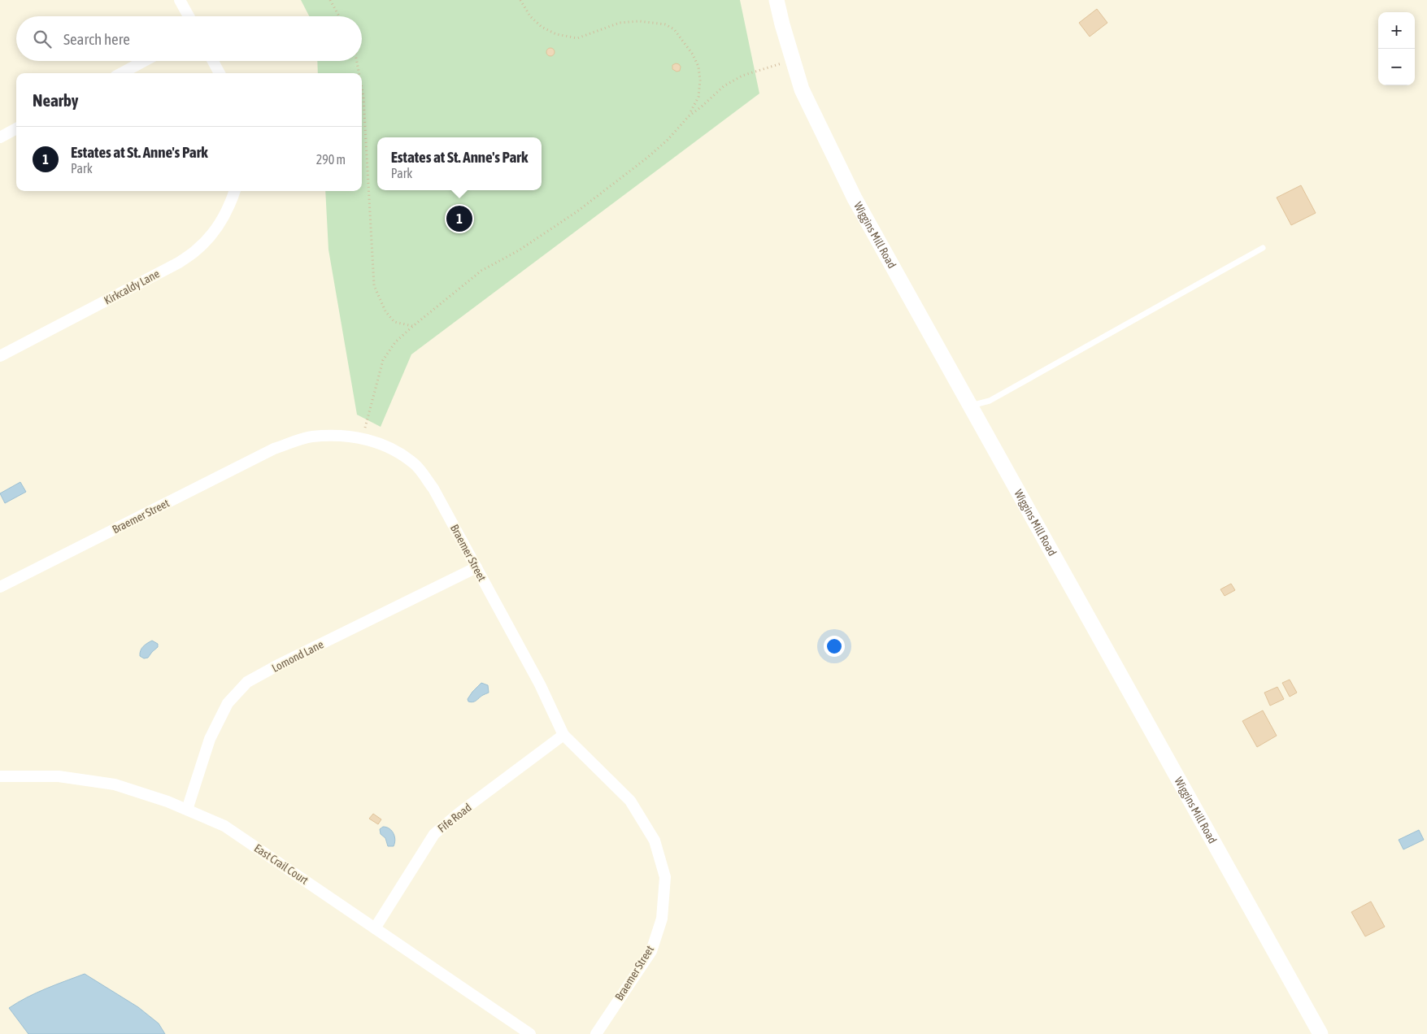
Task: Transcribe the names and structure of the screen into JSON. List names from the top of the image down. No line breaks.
{"streets":{"street":["Wiggins Mill Road","Kirkcaldy Lane","Braemer Street","Lomond Lane","Fife Road","East Crail Court"]},"crossings":[["Braemer Street","Lomond Lane"],["Braemer Street","Fife Road"],["Lomond Lane","East Crail Court"],["Fife Road","East Crail Court"]],"page":{"map_buttons":["+","−"],"search":"Search here","heading":"Nearby","list":[{"mark":"1","name":"Estates at St. Anne's Park","note":"Park","value":"290 m"}],"popup":["Estates at St. Anne's Park","Park"],"pins":"1"}}
